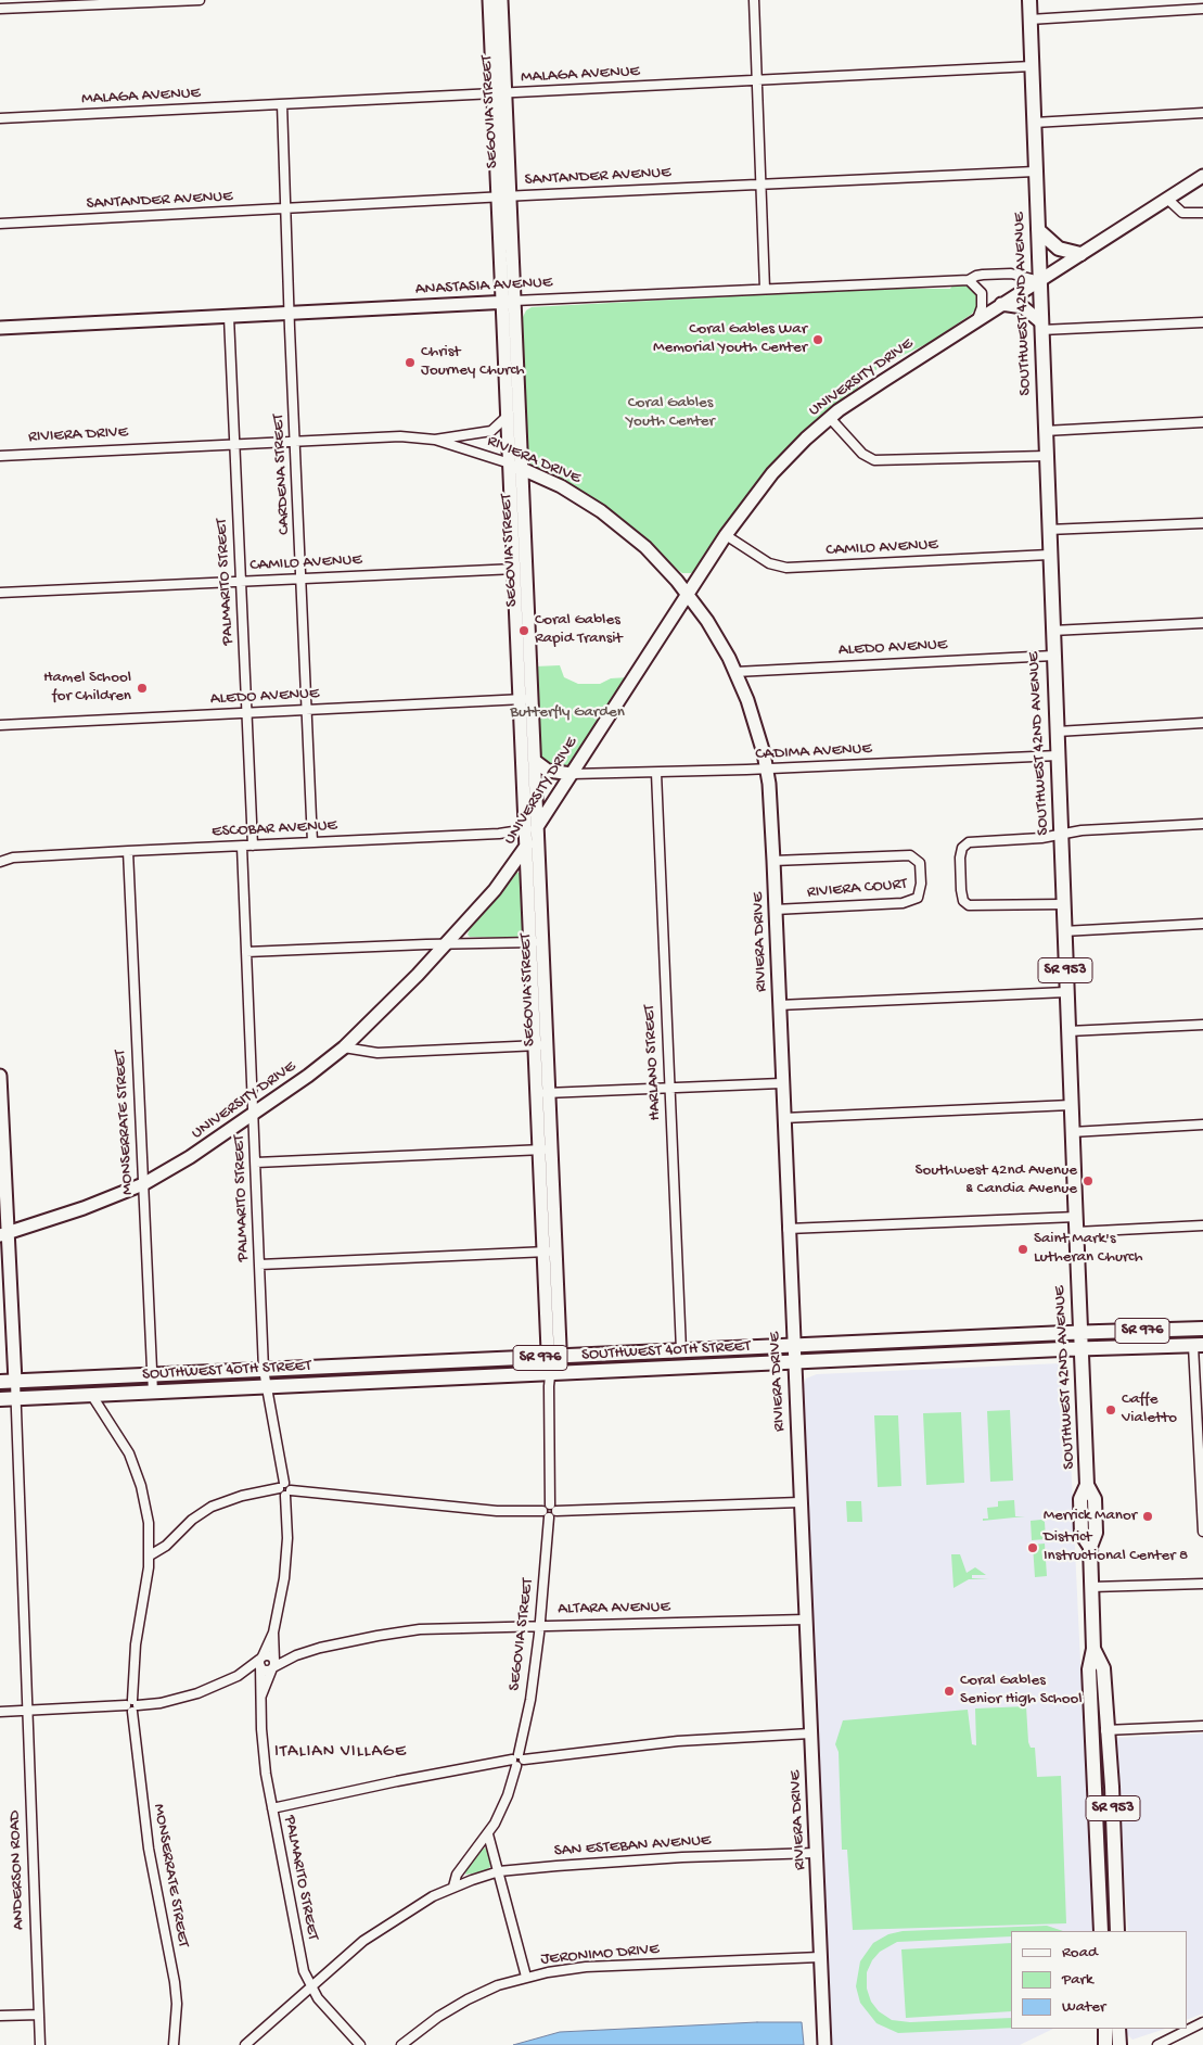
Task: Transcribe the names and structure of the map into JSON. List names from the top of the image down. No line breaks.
{"streets":{"main road":["SOUTHWEST 42ND AVENUE","SR 953","SR 976","SOUTHWEST 40TH STREET"],"street":["MALAGA AVENUE","SEGOVIA STREET","SANTANDER AVENUE","ANASTASIA AVENUE","UNIVERSITY DRIVE","RIVIERA DRIVE","CARDENA STREET","CAMILO AVENUE","PALMARITO STREET","ALEDO AVENUE","CADIMA AVENUE","ESCOBAR AVENUE","RIVIERA COURT","HARLANO STREET","MONSERRATE STREET","ALTARA AVENUE","SAN ESTEBAN AVENUE","ANDERSON ROAD","JERONIMO DRIVE"]},"crossings":[["MALAGA AVENUE","SEGOVIA STREET"],["MALAGA AVENUE","SOUTHWEST 42ND AVENUE"],["MALAGA AVENUE","CARDENA STREET"],["SEGOVIA STREET","SANTANDER AVENUE"],["SEGOVIA STREET","ANASTASIA AVENUE"],["SEGOVIA STREET","UNIVERSITY DRIVE"],["SEGOVIA STREET","RIVIERA DRIVE"],["SEGOVIA STREET","CAMILO AVENUE"],["SEGOVIA STREET","ALEDO AVENUE"],["SEGOVIA STREET","ESCOBAR AVENUE"],["SEGOVIA STREET","SOUTHWEST 40TH STREET"],["SEGOVIA STREET","ALTARA AVENUE"],["SANTANDER AVENUE","SOUTHWEST 42ND AVENUE"],["SANTANDER AVENUE","CARDENA STREET"],["ANASTASIA AVENUE","SOUTHWEST 42ND AVENUE"],["ANASTASIA AVENUE","UNIVERSITY DRIVE"],["ANASTASIA AVENUE","CARDENA STREET"],["ANASTASIA AVENUE","PALMARITO STREET"],["SOUTHWEST 42ND AVENUE","UNIVERSITY DRIVE"],["SOUTHWEST 42ND AVENUE","CAMILO AVENUE"],["SOUTHWEST 42ND AVENUE","ALEDO AVENUE"],["SOUTHWEST 42ND AVENUE","CADIMA AVENUE"],["SOUTHWEST 42ND AVENUE","SOUTHWEST 40TH STREET"],["UNIVERSITY DRIVE","RIVIERA DRIVE"],["UNIVERSITY DRIVE","CAMILO AVENUE"],["UNIVERSITY DRIVE","PALMARITO STREET"],["UNIVERSITY DRIVE","CADIMA AVENUE"],["UNIVERSITY DRIVE","ESCOBAR AVENUE"],["UNIVERSITY DRIVE","MONSERRATE STREET"],["UNIVERSITY DRIVE","ANDERSON ROAD"],["RIVIERA DRIVE","CARDENA STREET"],["RIVIERA DRIVE","PALMARITO STREET"],["RIVIERA DRIVE","ALEDO AVENUE"],["RIVIERA DRIVE","CADIMA AVENUE"],["RIVIERA DRIVE","RIVIERA COURT"],["RIVIERA DRIVE","SOUTHWEST 40TH STREET"],["RIVIERA DRIVE","ALTARA AVENUE"],["RIVIERA DRIVE","SAN ESTEBAN AVENUE"],["RIVIERA DRIVE","JERONIMO DRIVE"],["CARDENA STREET","CAMILO AVENUE"],["CARDENA STREET","ALEDO AVENUE"],["CARDENA STREET","ESCOBAR AVENUE"],["CAMILO AVENUE","PALMARITO STREET"],["PALMARITO STREET","ALEDO AVENUE"],["PALMARITO STREET","ESCOBAR AVENUE"],["PALMARITO STREET","SOUTHWEST 40TH STREET"],["PALMARITO STREET","ALTARA AVENUE"],["PALMARITO STREET","SAN ESTEBAN AVENUE"],["CADIMA AVENUE","HARLANO STREET"],["ESCOBAR AVENUE","MONSERRATE STREET"],["HARLANO STREET","SOUTHWEST 40TH STREET"],["MONSERRATE STREET","SOUTHWEST 40TH STREET"],["MONSERRATE STREET","ALTARA AVENUE"],["SOUTHWEST 40TH STREET","ANDERSON ROAD"],["ALTARA AVENUE","ANDERSON ROAD"]],"districts":["ITALIAN VILLAGE"],"parks":["Coral Gables Youth Center","Butterfly Garden"],"places":["Coral Gables War Memorial Youth Center","Christ Journey Church","Coral Gables Rapid Transit","Hamel School for Children","Southwest 42nd Avenue & Candia Avenue","Saint Mark's Lutheran Church","Caffe Vialetto","Merrick Manor","District Instructional Center 8","Coral Gables Senior High School"],"legend":["Road","Park","Water"]}
